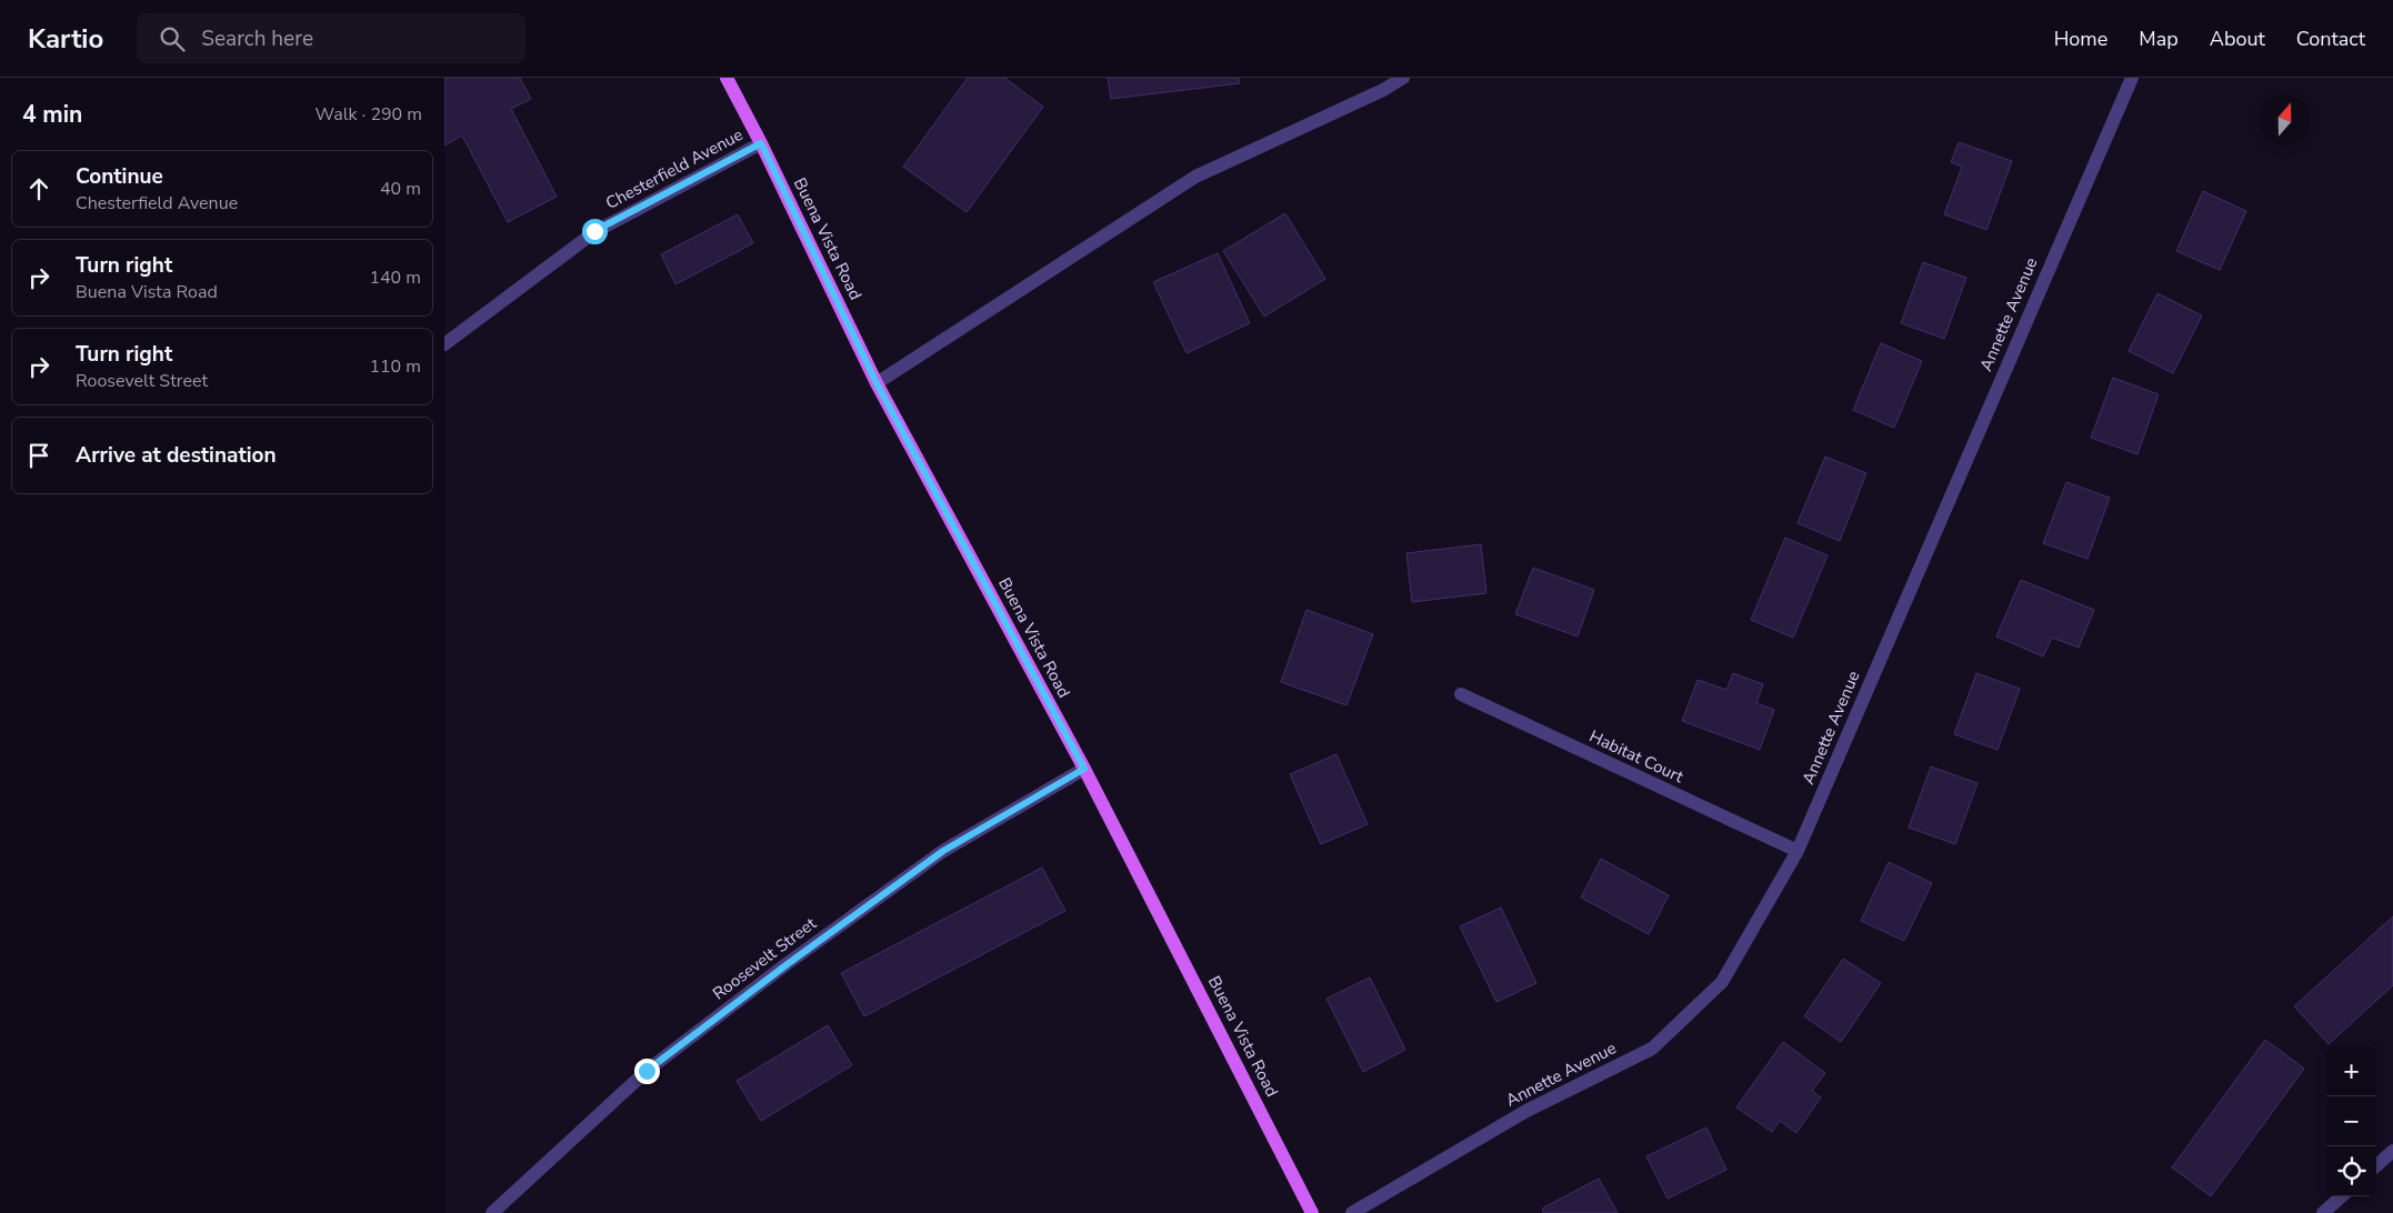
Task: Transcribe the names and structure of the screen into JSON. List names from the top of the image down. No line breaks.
{"streets":{"main road":["Buena Vista Road"],"street":["Chesterfield Avenue","Annette Avenue","Habitat Court","Roosevelt Street"]},"crossings":[["Chesterfield Avenue","Buena Vista Road"],["Buena Vista Road","Roosevelt Street"],["Annette Avenue","Habitat Court"]],"north":"top","page":{"header":"Kartio","search":"Search here","nav":["Home","Map","About","Contact"],"heading":["4 min","Walk · 290 m"],"list":[["Continue","Chesterfield Avenue","40 m"],["Turn right","Buena Vista Road","140 m"],["Turn right","Roosevelt Street","110 m"],"Arrive at destination"],"map_buttons":["+","−"]}}
